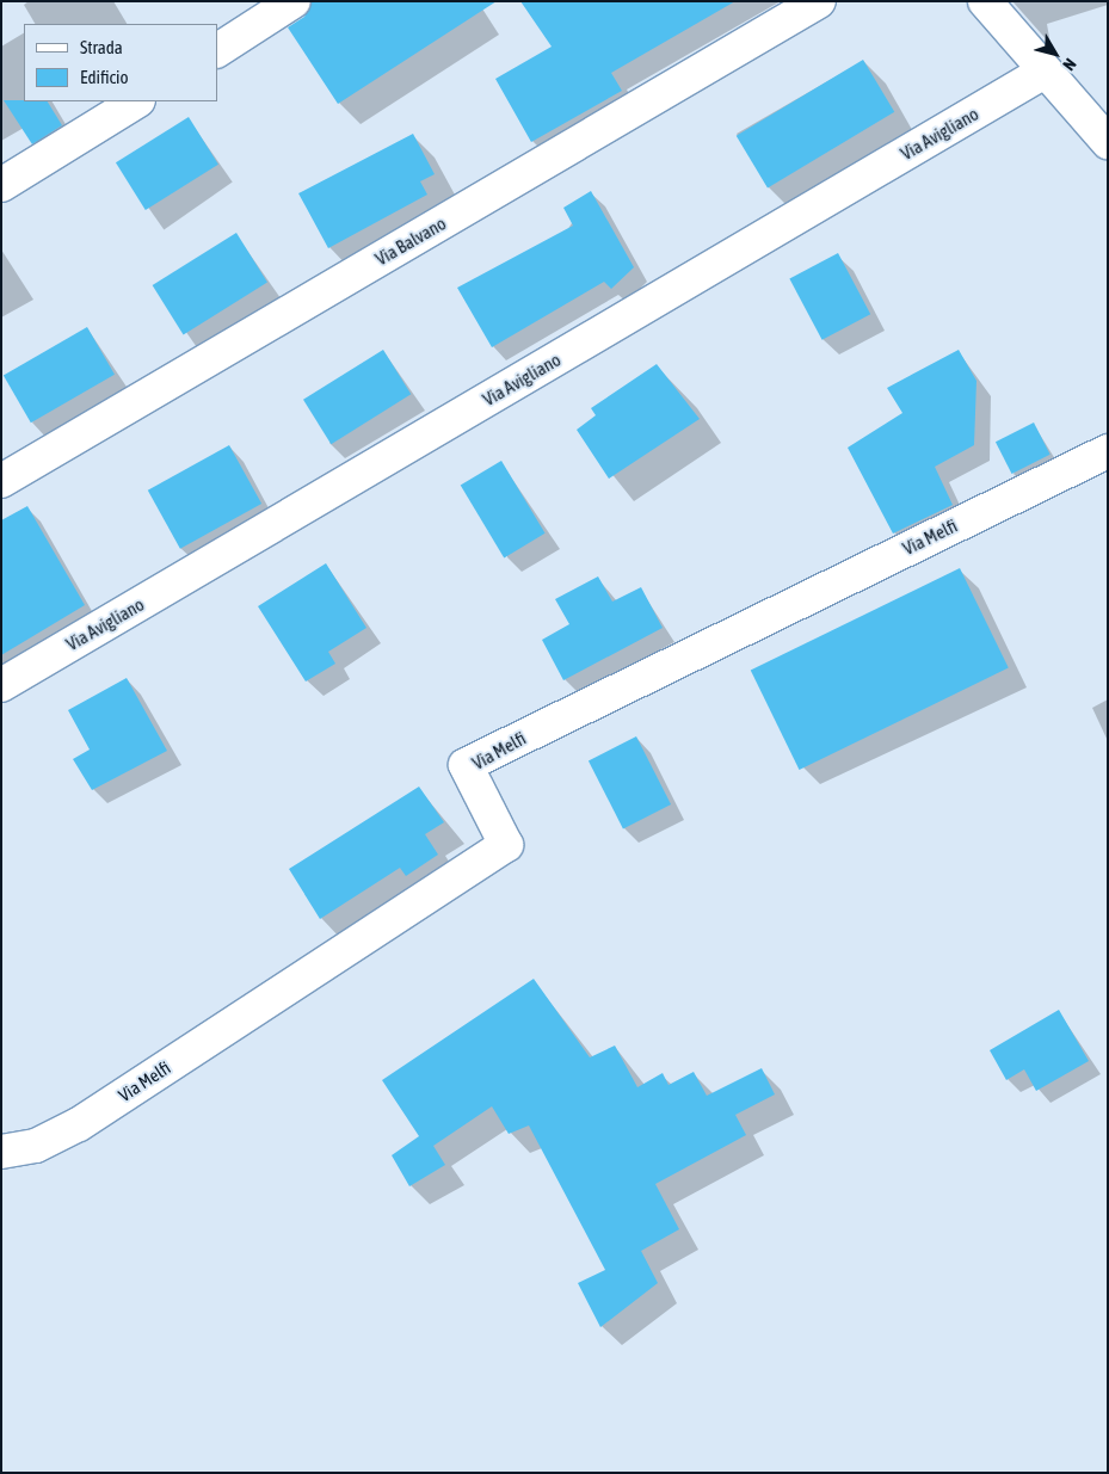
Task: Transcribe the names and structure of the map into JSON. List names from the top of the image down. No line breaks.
{"streets":{"street":["Via Avigliano","Via Balvano","Via Melfi"]},"legend":["Strada","Edificio"],"north":"bottom right"}
